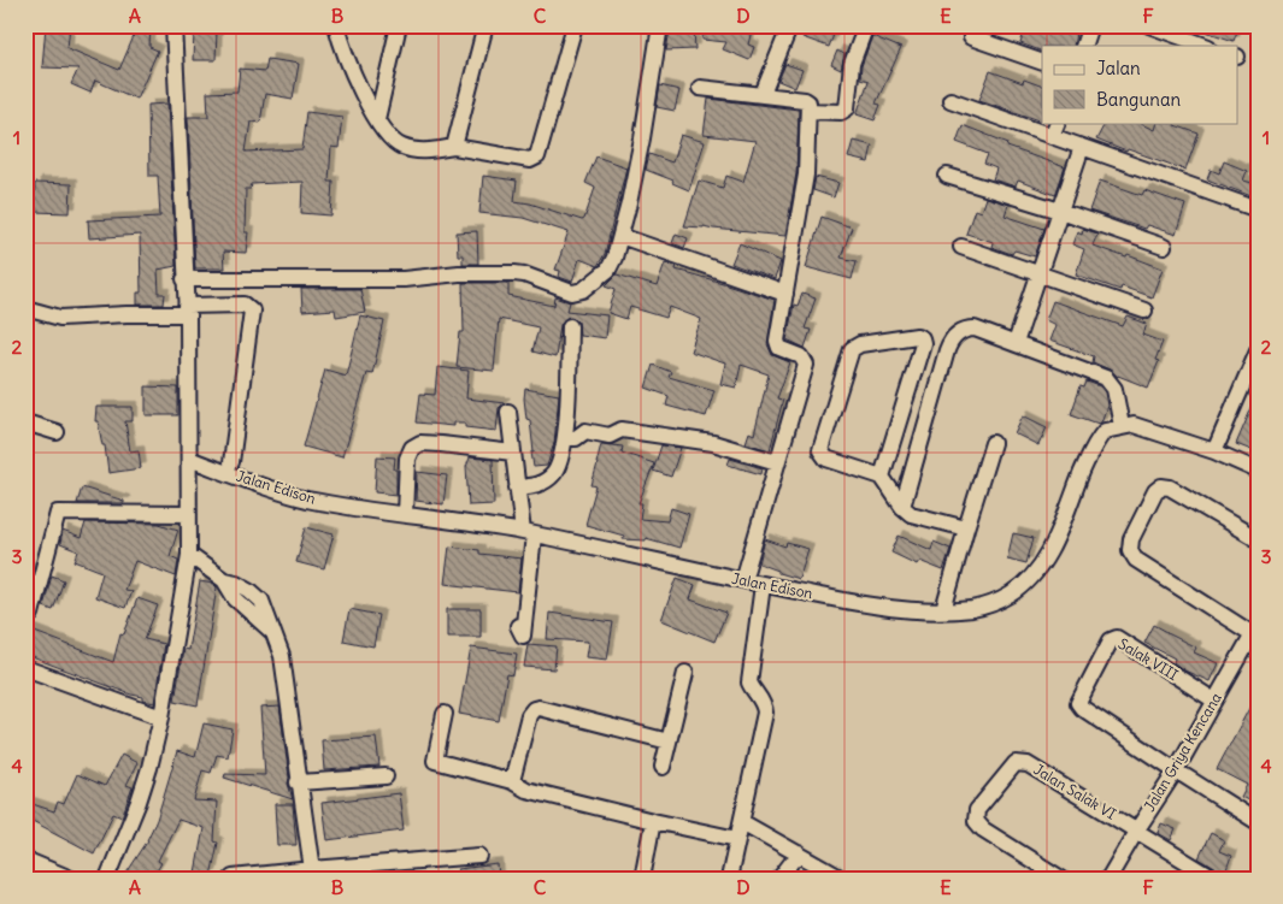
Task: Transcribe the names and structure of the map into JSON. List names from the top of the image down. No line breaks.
{"streets":{"street":["Jalan Edison","Salak VIII","Jalan Griya Kencana","Jalan Salak VI"]},"crossings":[["Salak VIII","Jalan Griya Kencana"],["Jalan Griya Kencana","Jalan Salak VI"]],"legend":["Jalan","Bangunan"],"grid":{"columns":["A","B","C","D","E","F"],"rows":["1","2","3","4"]}}
